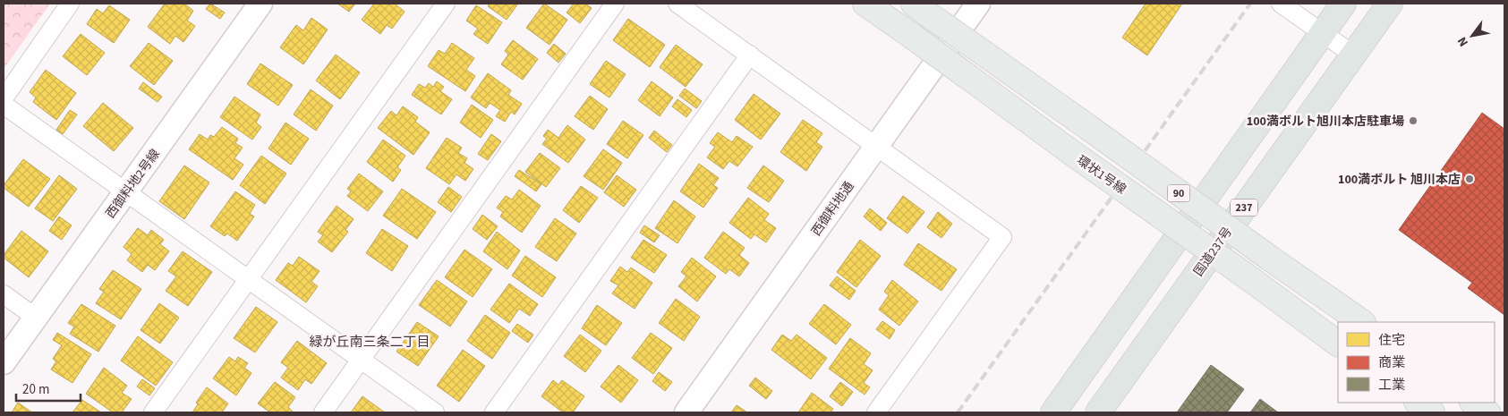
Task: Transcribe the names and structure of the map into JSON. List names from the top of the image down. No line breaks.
{"streets":{"highway":["237","国道237号"],"main road":["環状1号線","90"],"street":["西御料地2号線","西御料地通"]},"districts":["緑が丘南三条二丁目"],"places":["100満ボルト旭川本店駐車場","100満ボルト 旭川本店"],"legend":["住宅","商業","工業"],"scale_bar":"20 m","north":"bottom left"}
